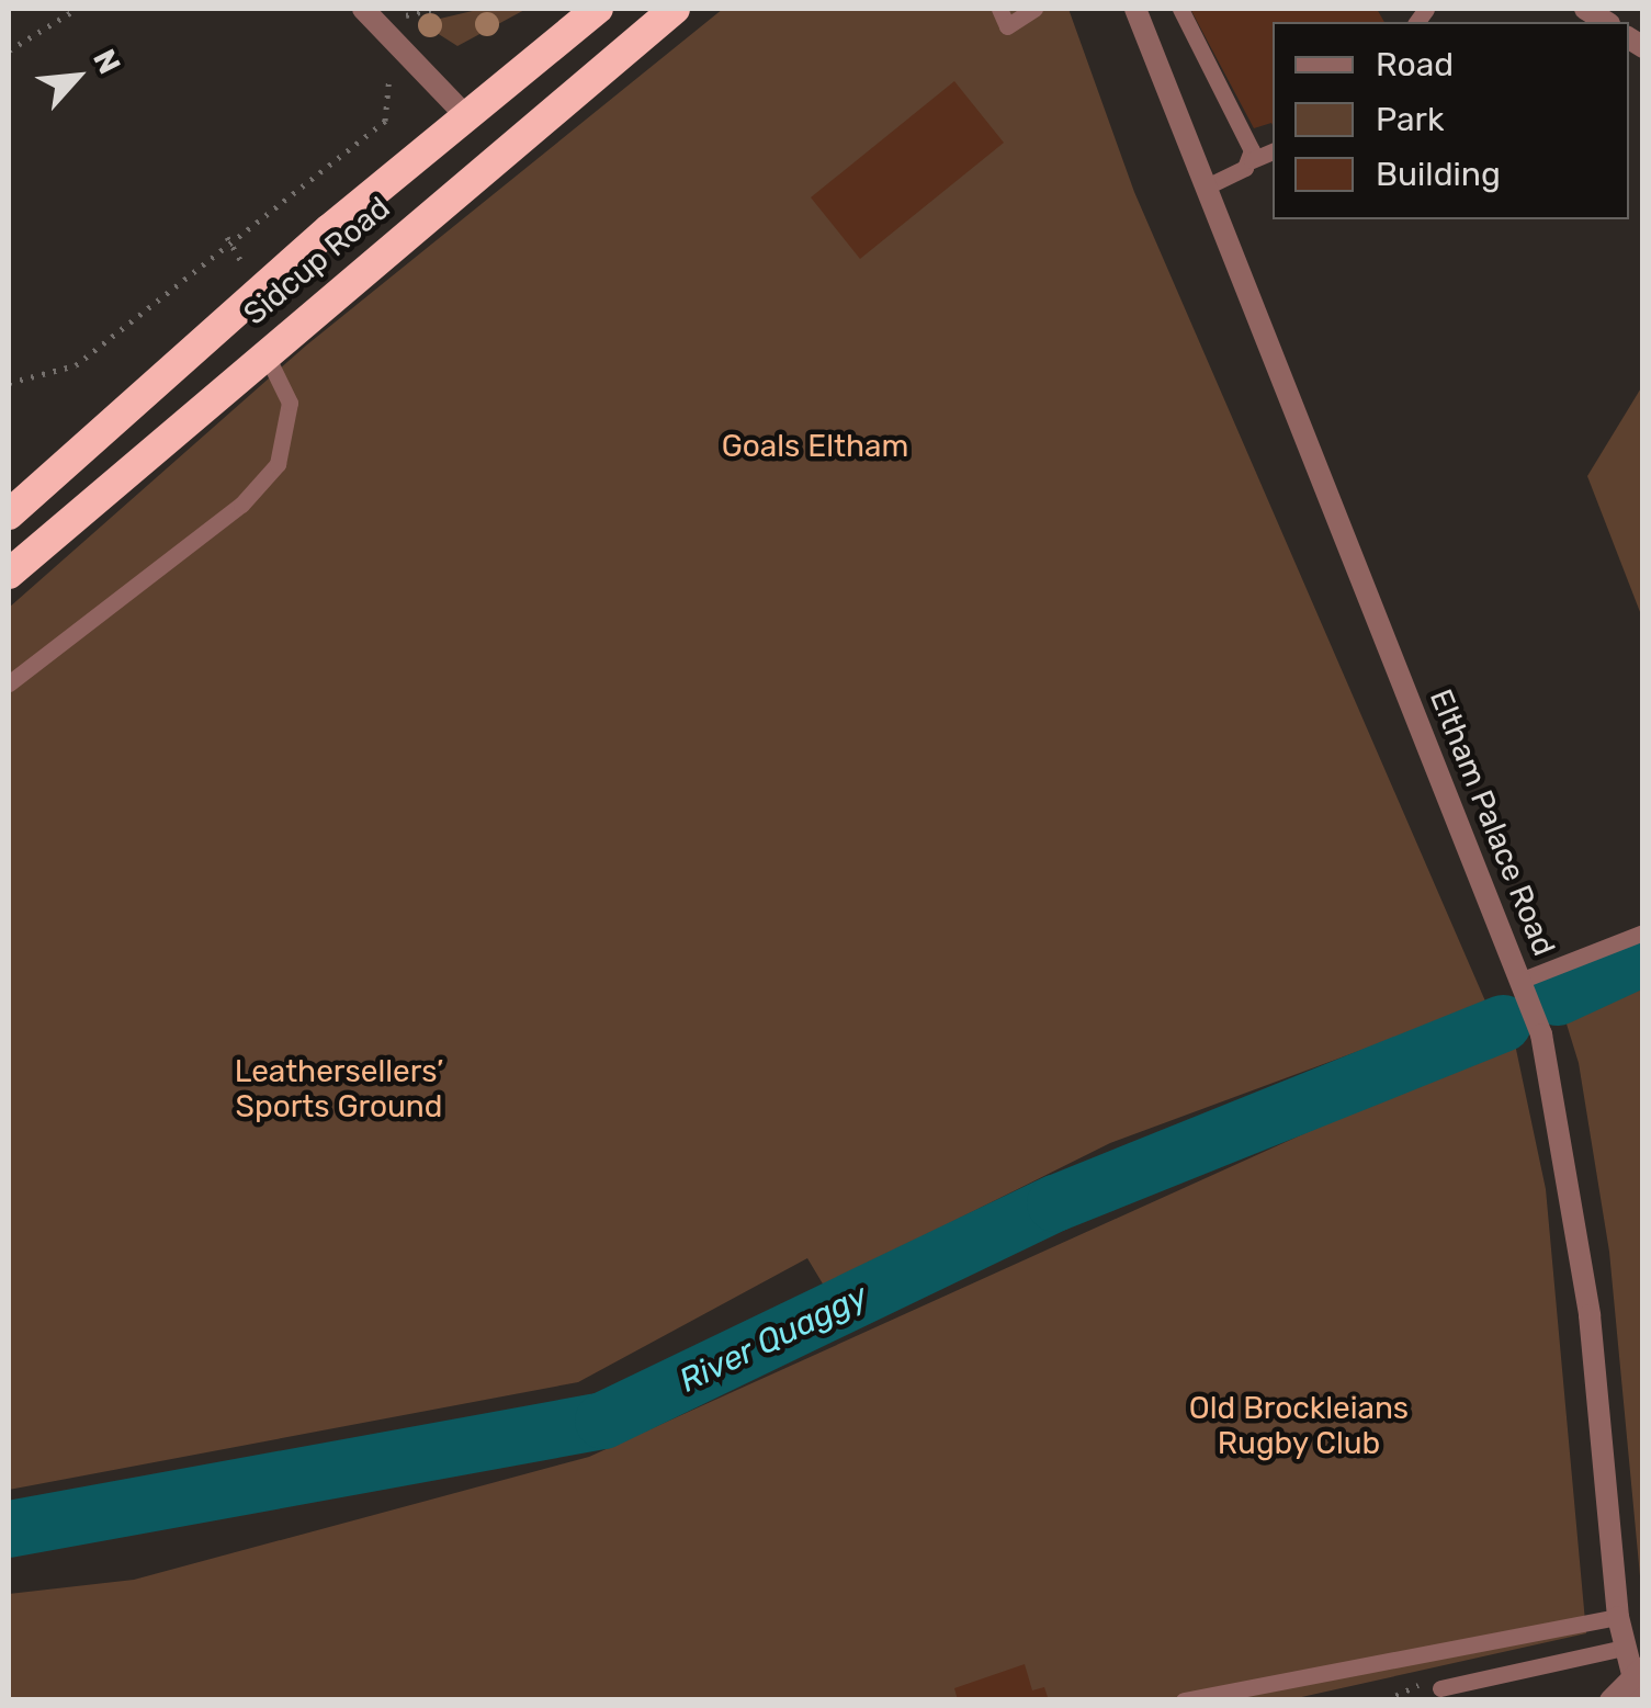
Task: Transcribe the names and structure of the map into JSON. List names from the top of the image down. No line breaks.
{"streets":{"highway":["Sidcup Road"],"street":["Eltham Palace Road"]},"water":["River Quaggy"],"parks":["Goals Eltham","Leathersellers’ Sports Ground","Old Brockleians Rugby Club"],"legend":["Road","Park","Building"],"north":"top right"}
